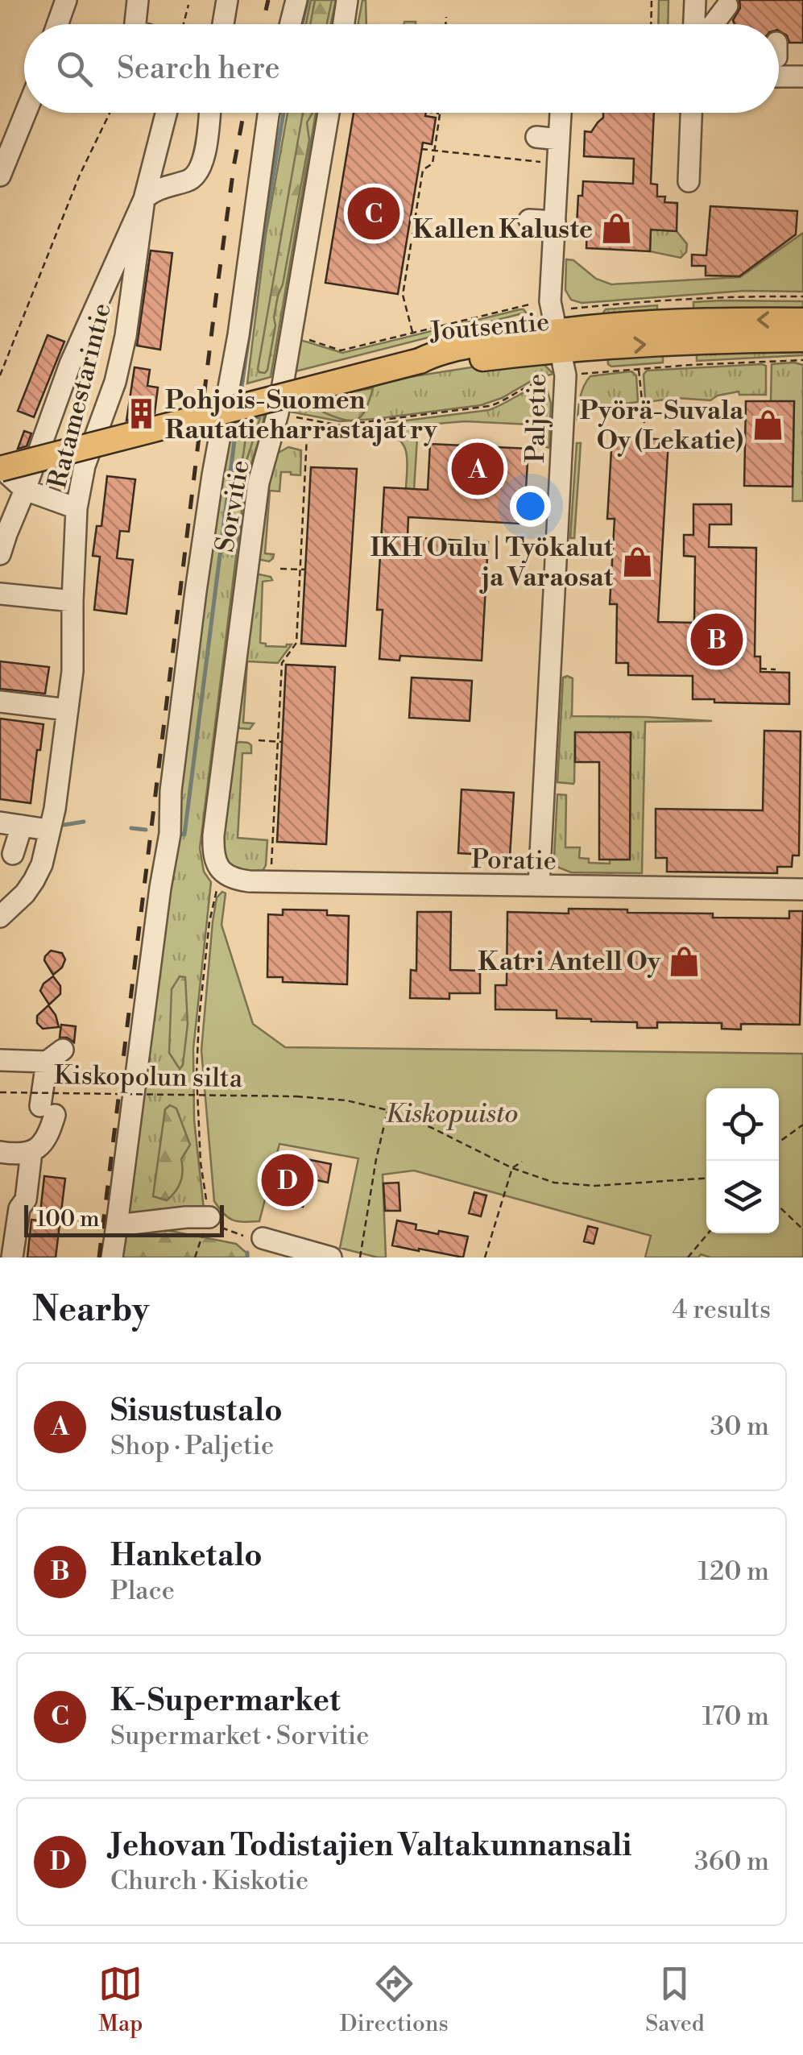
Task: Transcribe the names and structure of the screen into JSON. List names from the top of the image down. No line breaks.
{"streets":{"main road":["Joutsentie"],"street":["Ratamestarintie","Paljetie","Sorvitie","Poratie"],"path":["Kiskopolun silta"]},"crossings":[["Joutsentie","Paljetie"],["Paljetie","Poratie"],["Sorvitie","Poratie"]],"parks":["Kiskopuisto"],"places":{"shop":["Kallen Kaluste","Pyörä-Suvala Oy (Lekatie)","IKH Oulu | Työkalut ja Varaosat","Katri Antell Oy"],"building":["Pohjois-Suomen Rautatieharrastajat ry"]},"scale_bar":"100 m","page":{"search":"Search here","pins":["C","A","B","D"],"scale":"100 m","heading":["Nearby","4 results"],"list":[{"mark":"A","name":"Sisustustalo","note":"Shop · Paljetie","value":"30 m"},{"mark":"B","name":"Hanketalo","note":"Place","value":"120 m"},{"mark":"C","name":"K-Supermarket","note":"Supermarket · Sorvitie","value":"170 m"},{"mark":"D","name":"Jehovan Todistajien Valtakunnansali","note":"Church · Kiskotie","value":"360 m"}],"nav":["Map","Directions","Saved"]}}
